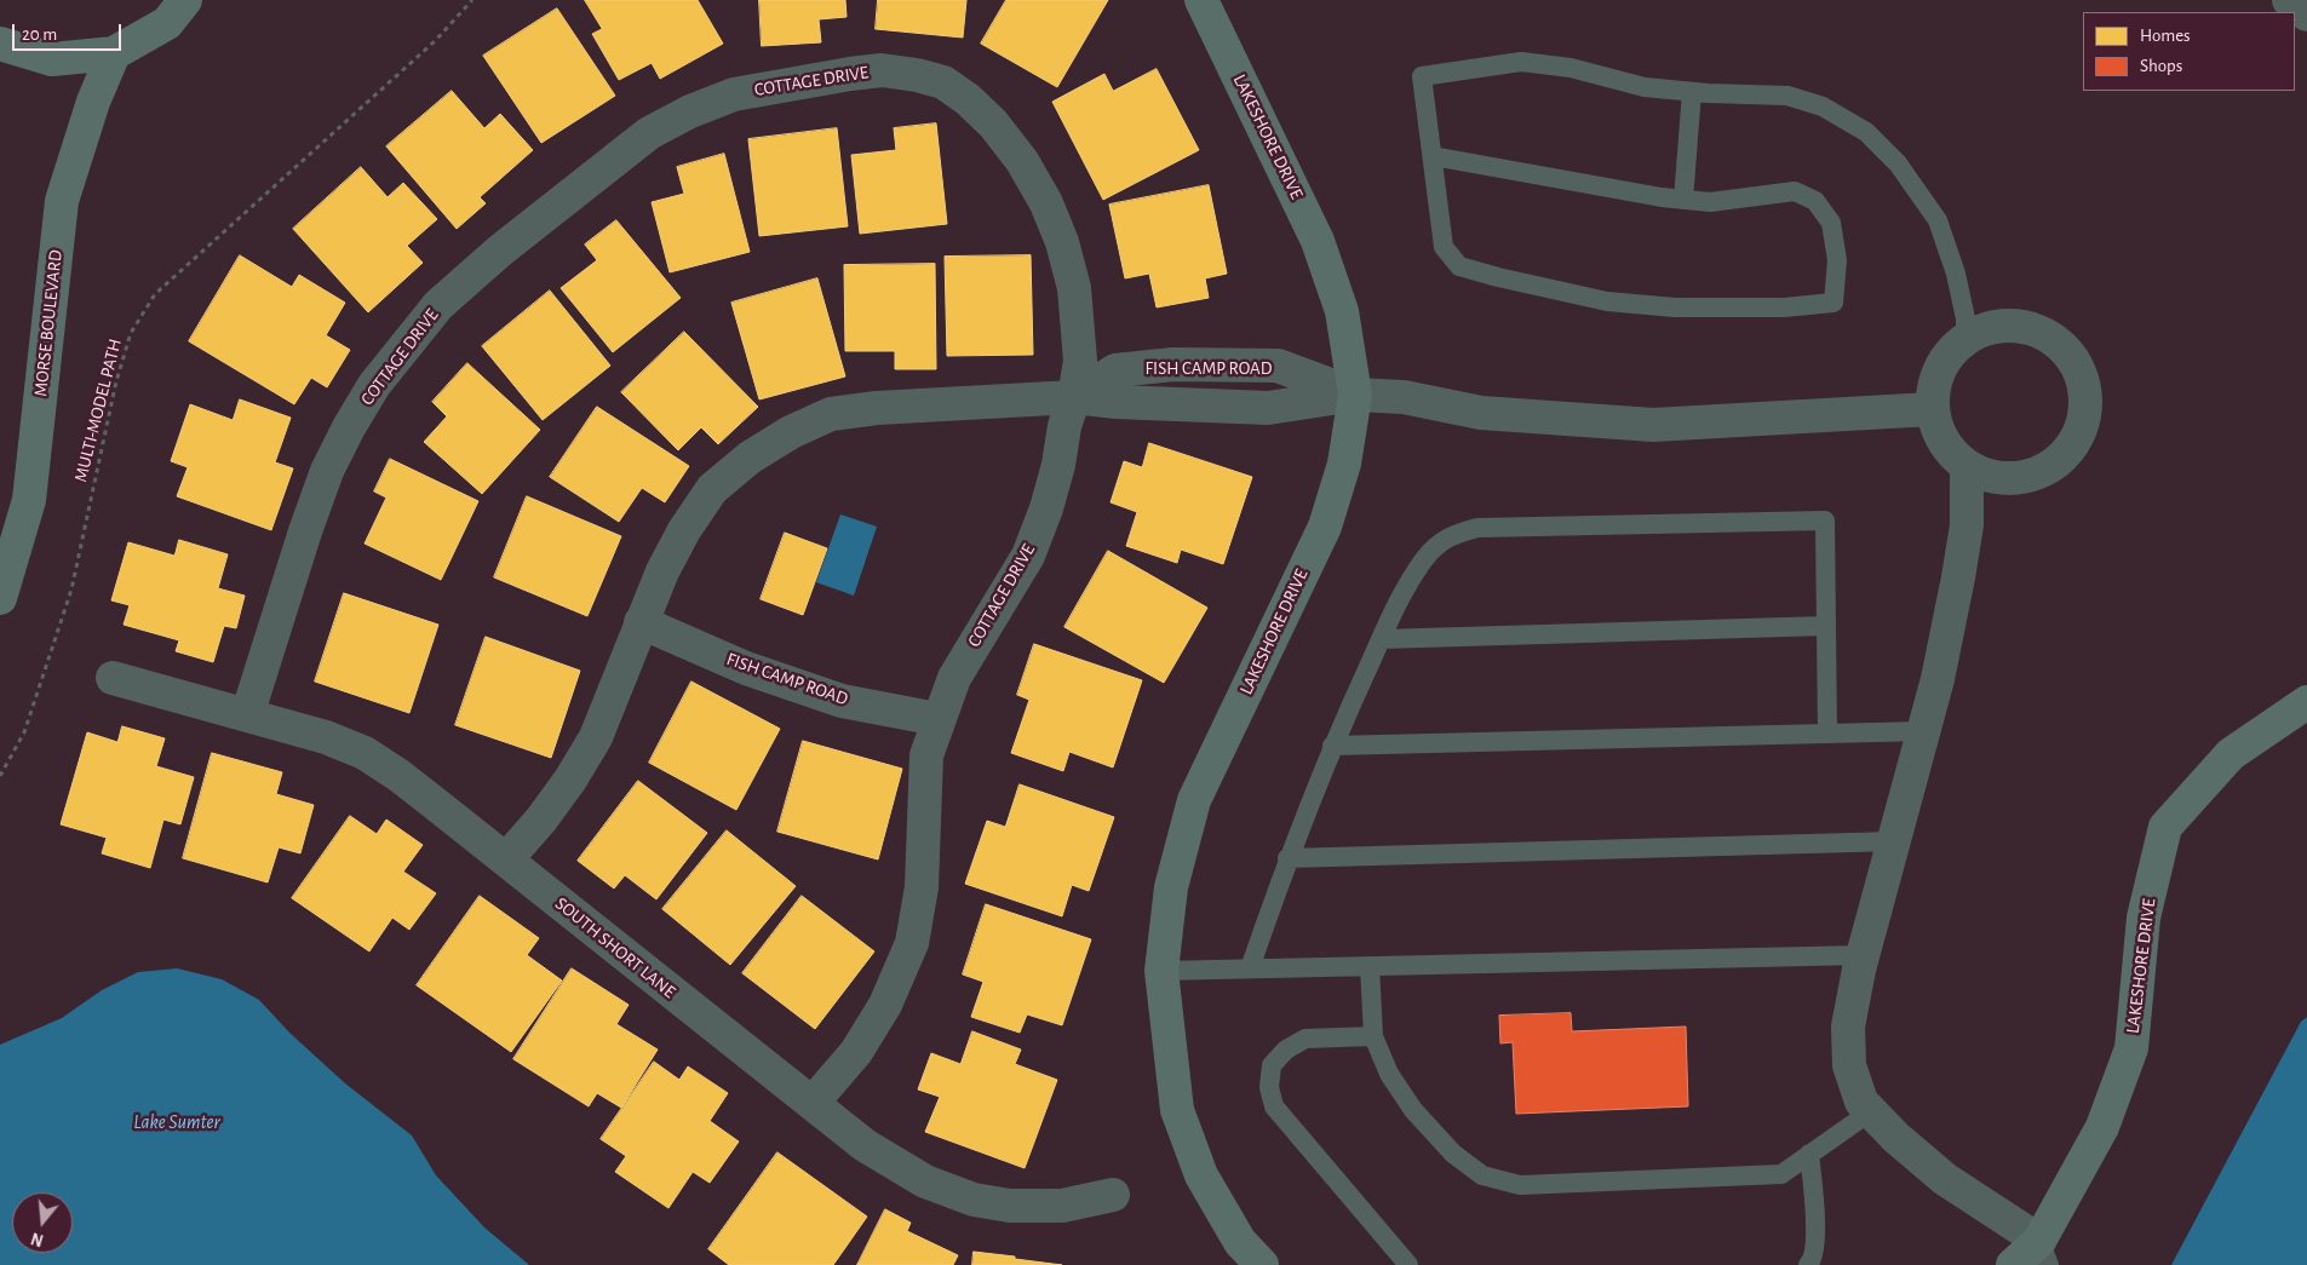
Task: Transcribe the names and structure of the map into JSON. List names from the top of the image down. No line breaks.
{"streets":{"street":["COTTAGE DRIVE","LAKESHORE DRIVE","MORSE BOULEVARD","FISH CAMP ROAD","SOUTH SHORT LANE"],"path":["MULTI-MODEL PATH"]},"crossings":[["COTTAGE DRIVE","FISH CAMP ROAD"],["COTTAGE DRIVE","SOUTH SHORT LANE"],["LAKESHORE DRIVE","FISH CAMP ROAD"],["FISH CAMP ROAD","SOUTH SHORT LANE"]],"water":["Lake Sumter"],"legend":["Homes","Shops"],"scale_bar":"20 m","north":"bottom"}
